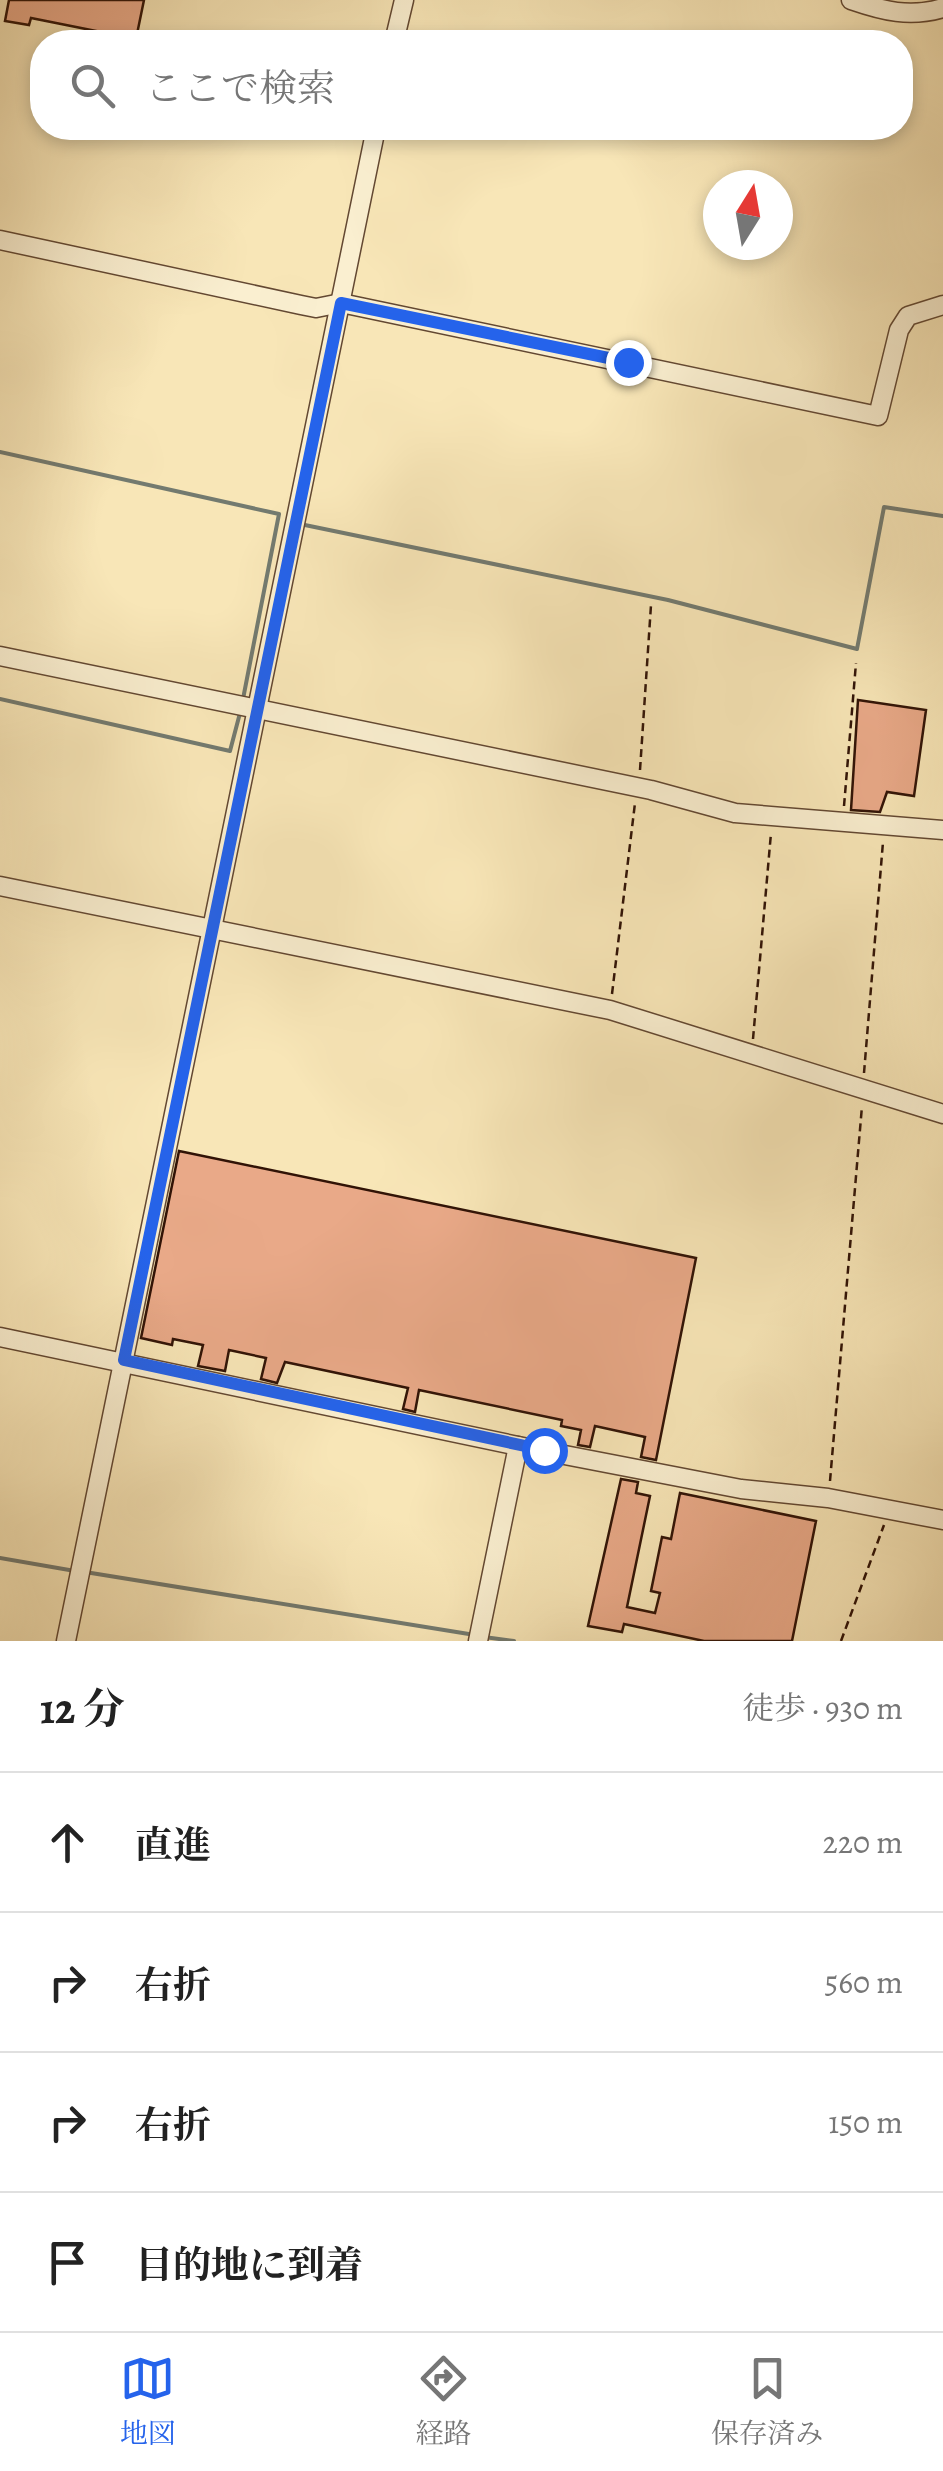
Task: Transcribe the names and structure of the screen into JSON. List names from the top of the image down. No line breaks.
{"north":"top","page":{"search":"ここで検索","heading":["12 分","徒歩 · 930 m"],"list":[["直進","220 m"],["右折","560 m"],["右折","150 m"],"目的地に到着"],"nav":["地図","経路","保存済み"]}}
